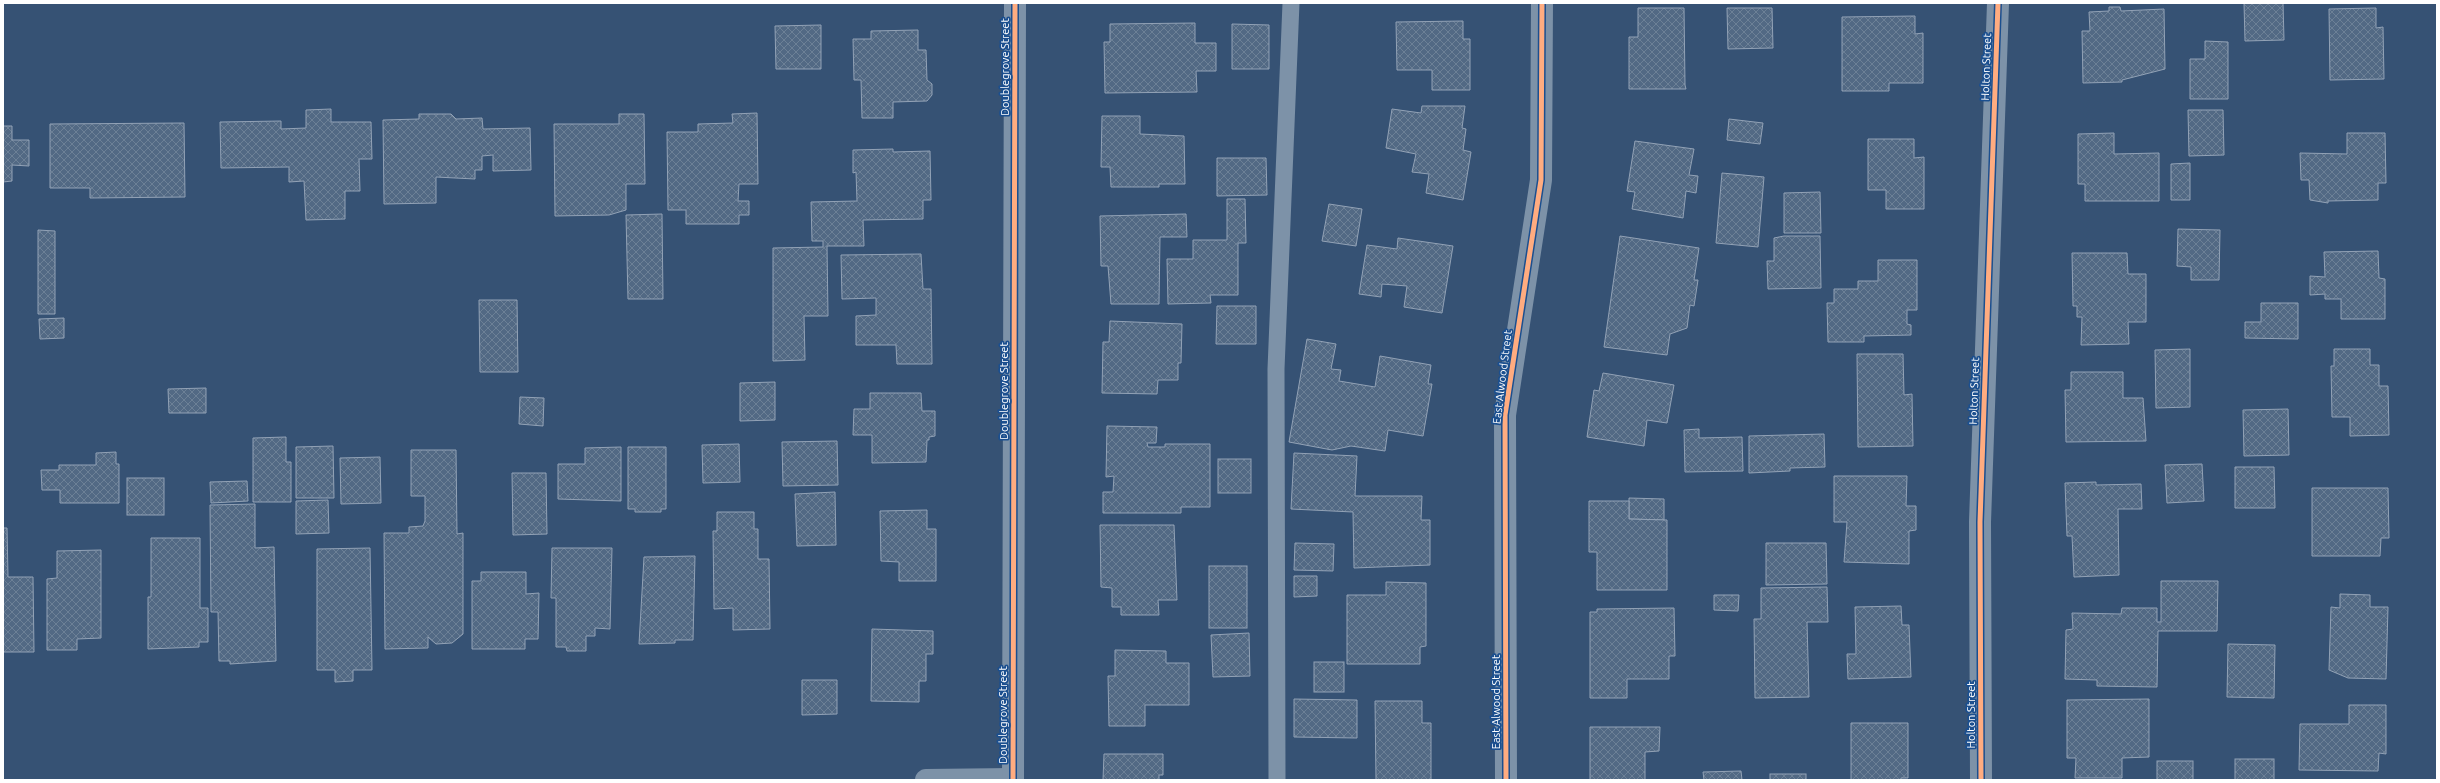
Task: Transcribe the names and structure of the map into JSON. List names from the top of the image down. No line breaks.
{"streets":{"street":["Doublegrove Street","Holton Street","East Alwood Street"]}}
